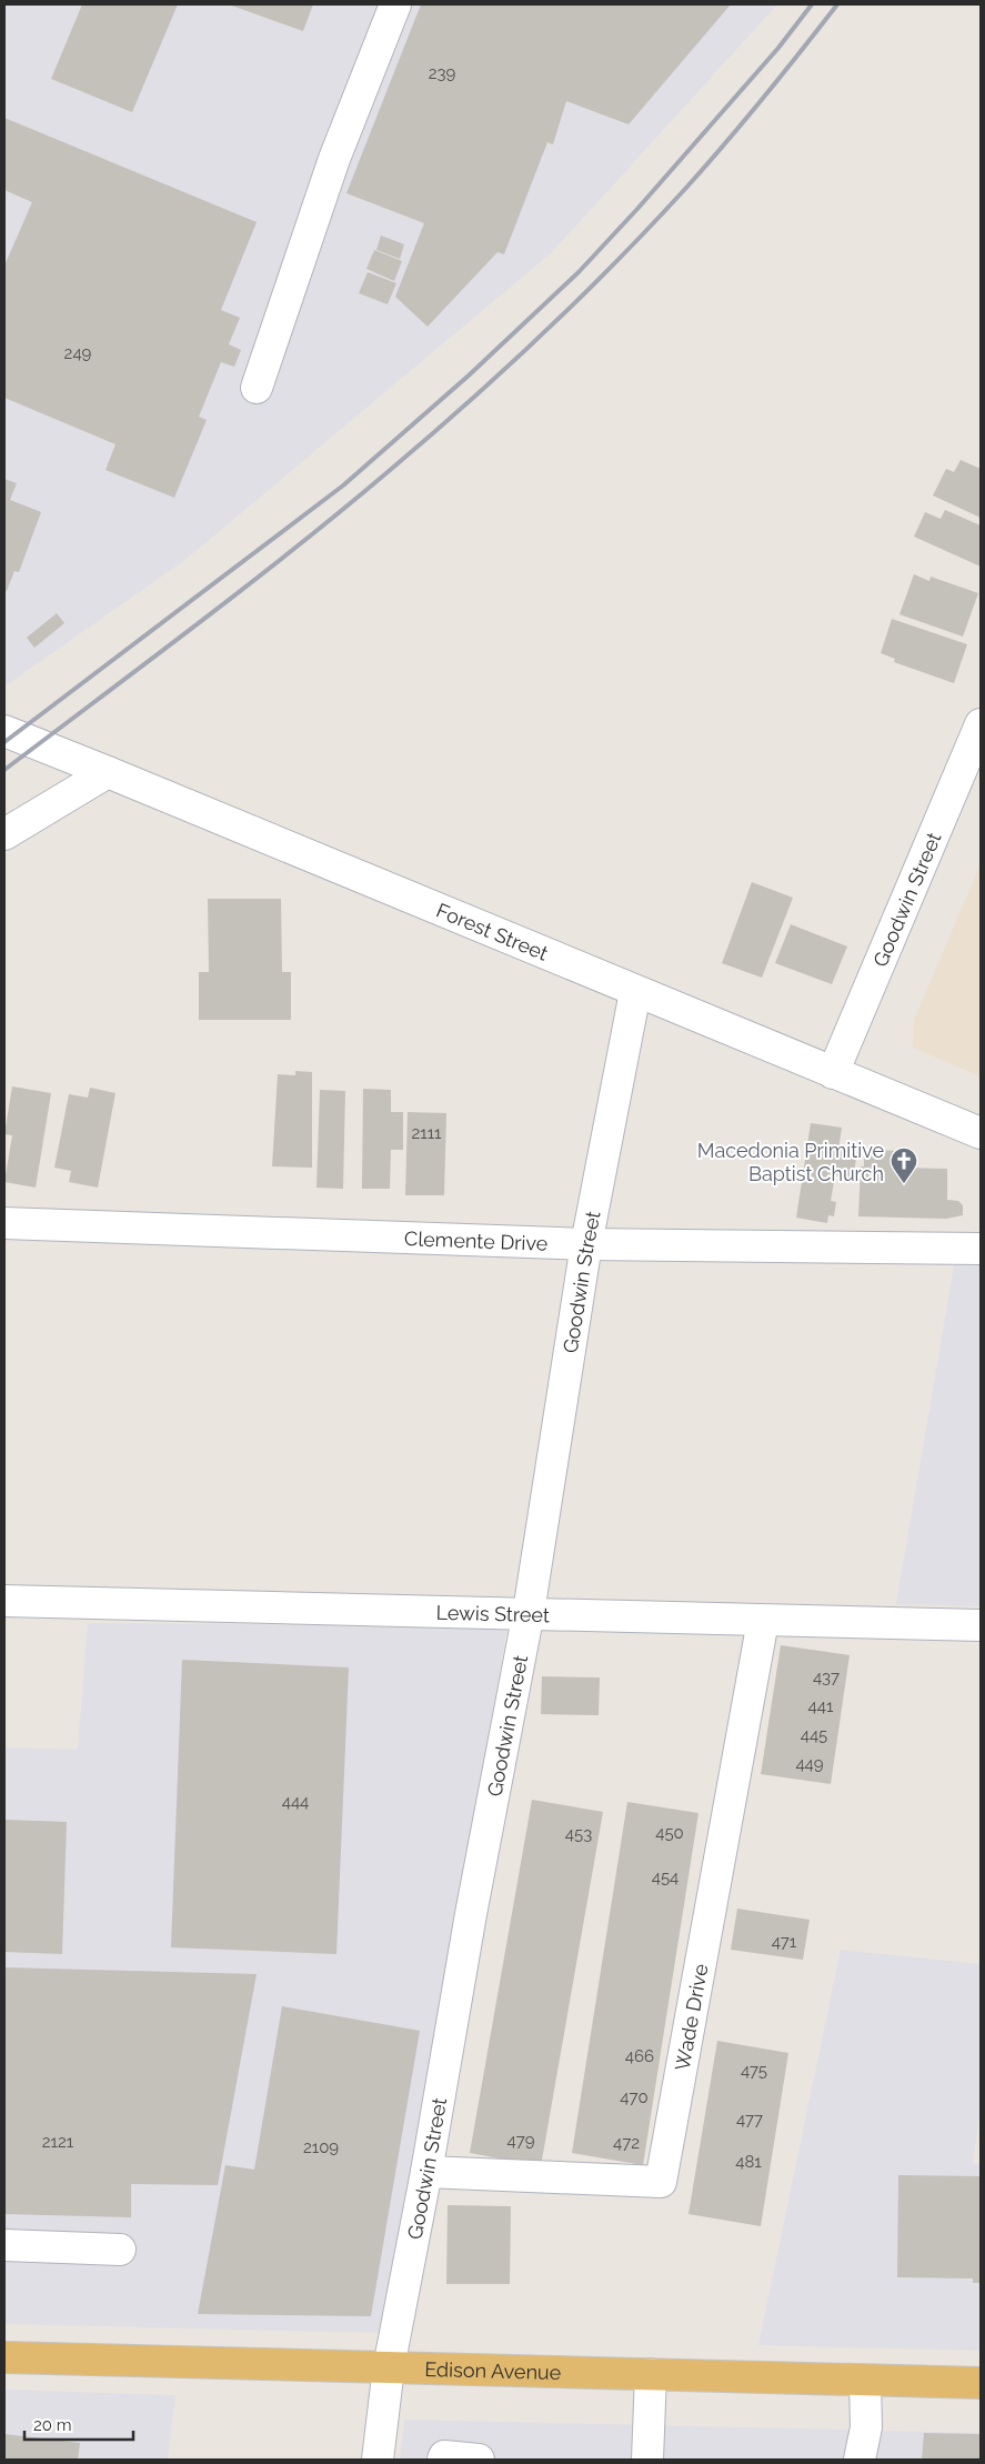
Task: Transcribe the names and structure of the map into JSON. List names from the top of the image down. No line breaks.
{"streets":{"main road":["Edison Avenue"],"street":["Goodwin Street","Forest Street","Clemente Drive","Lewis Street","Wade Drive"]},"crossings":[["Goodwin Street","Forest Street"],["Goodwin Street","Clemente Drive"],["Goodwin Street","Lewis Street"],["Goodwin Street","Wade Drive"],["Goodwin Street","Edison Avenue"],["Lewis Street","Wade Drive"]],"places":{"church":["Macedonia Primitive Baptist Church"]},"house_numbers":["239","249","2111","437","441","445","449","444","450","453","454","471","466","475","470","477","479","2121","472","2109","481"],"scale_bar":"20 m"}
